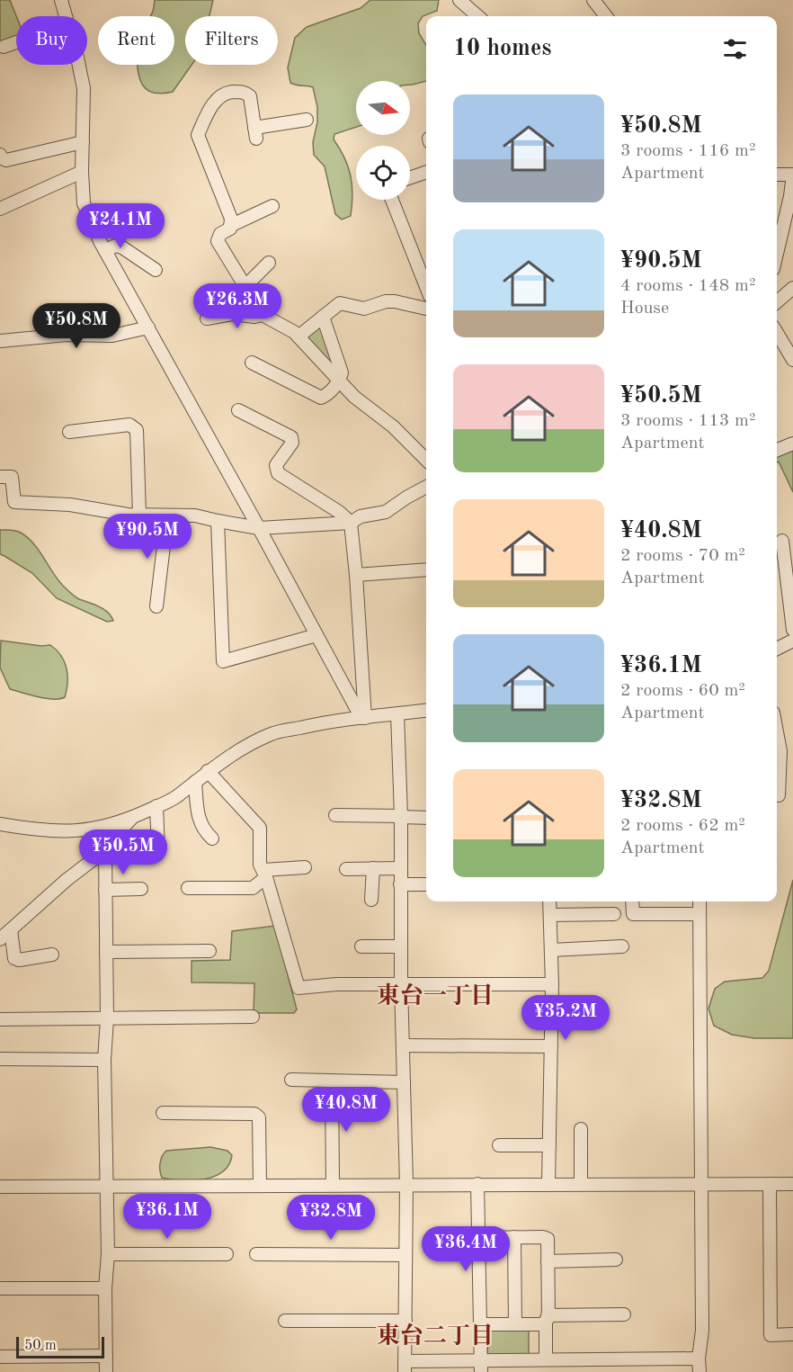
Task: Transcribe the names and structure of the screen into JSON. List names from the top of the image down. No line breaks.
{"districts":["東台一丁目","東台二丁目"],"scale_bar":"50 m","north":"right","page":{"chip":["Buy","Rent","Filters"],"heading":"10 homes","list":[{"name":"¥50.8M","note":"3 rooms · 116 m² · Apartment"},{"name":"¥90.5M","note":"4 rooms · 148 m² · House"},{"name":"¥50.5M","note":"3 rooms · 113 m² · Apartment"},{"name":"¥40.8M","note":"2 rooms · 70 m² · Apartment"},{"name":"¥36.1M","note":"2 rooms · 60 m² · Apartment"},{"name":"¥32.8M","note":"2 rooms · 62 m² · Apartment"}],"price":["¥24.1M","¥26.3M","¥50.8M","¥90.5M","¥50.5M","¥35.2M","¥40.8M","¥36.1M","¥32.8M","¥36.4M"],"scale":"50 m"}}
